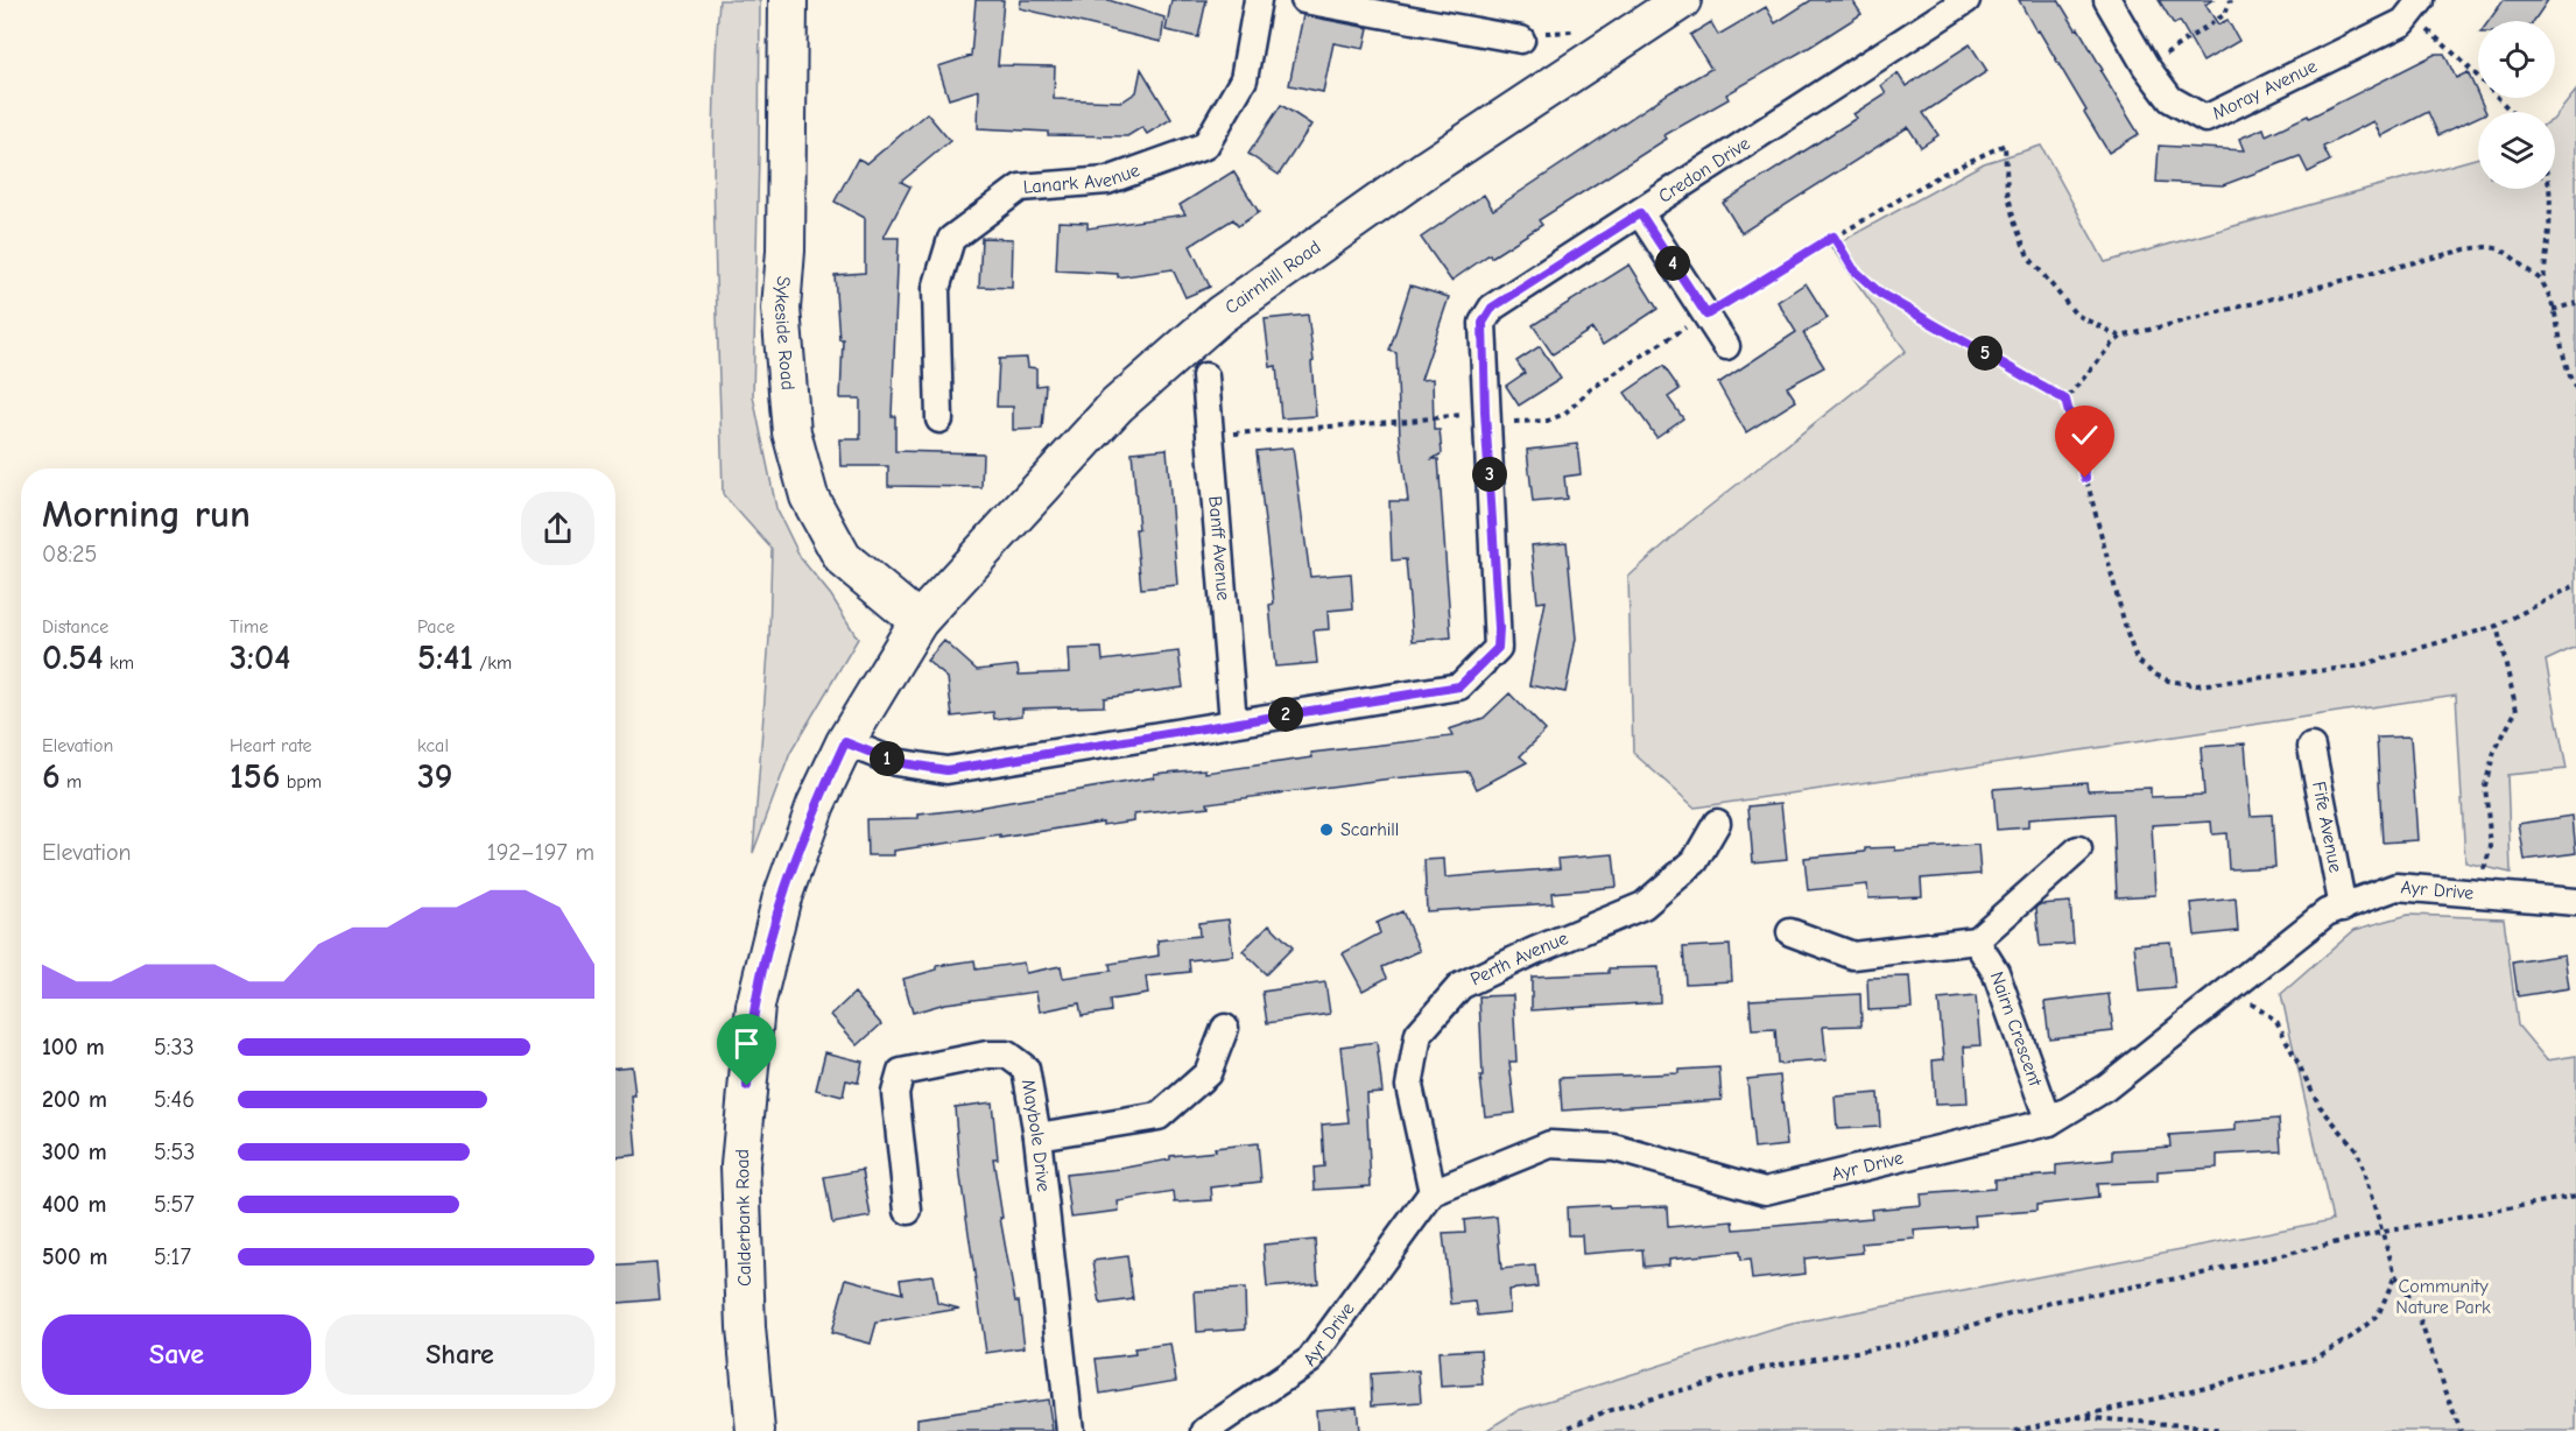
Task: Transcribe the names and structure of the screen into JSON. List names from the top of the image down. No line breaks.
{"streets":{"main road":["Cairnhill Road","Sykeside Road","Calderbank Road"],"street":["Moray Avenue","Credon Drive","Lanark Avenue","Banff Avenue","Fife Avenue","Ayr Drive","Perth Avenue","Nairn Crescent","Maybole Drive"]},"crossings":[["Credon Drive","Banff Avenue"],["Credon Drive","Calderbank Road"],["Cairnhill Road","Sykeside Road"],["Cairnhill Road","Calderbank Road"],["Sykeside Road","Calderbank Road"],["Fife Avenue","Ayr Drive"],["Ayr Drive","Perth Avenue"],["Ayr Drive","Nairn Crescent"]],"parks":["Community Nature Park"],"places":["Scarhill"],"page":{"pins":["4","5","3","2","1"],"heading":["Morning run","08:25"],"stats":[["Distance","0.54 km"],["Time","3:04"],["Pace","5:41 /km"],["Elevation","6 m"],["Heart rate","156 bpm"],["kcal","39"]],"chart":["Elevation","192–197 m"],"list":[{"name":"100 m","note":"5:33"},{"name":"200 m","note":"5:46"},{"name":"300 m","note":"5:53"},{"name":"400 m","note":"5:57"},{"name":"500 m","note":"5:17"}],"buttons":["Save","Share"]}}
